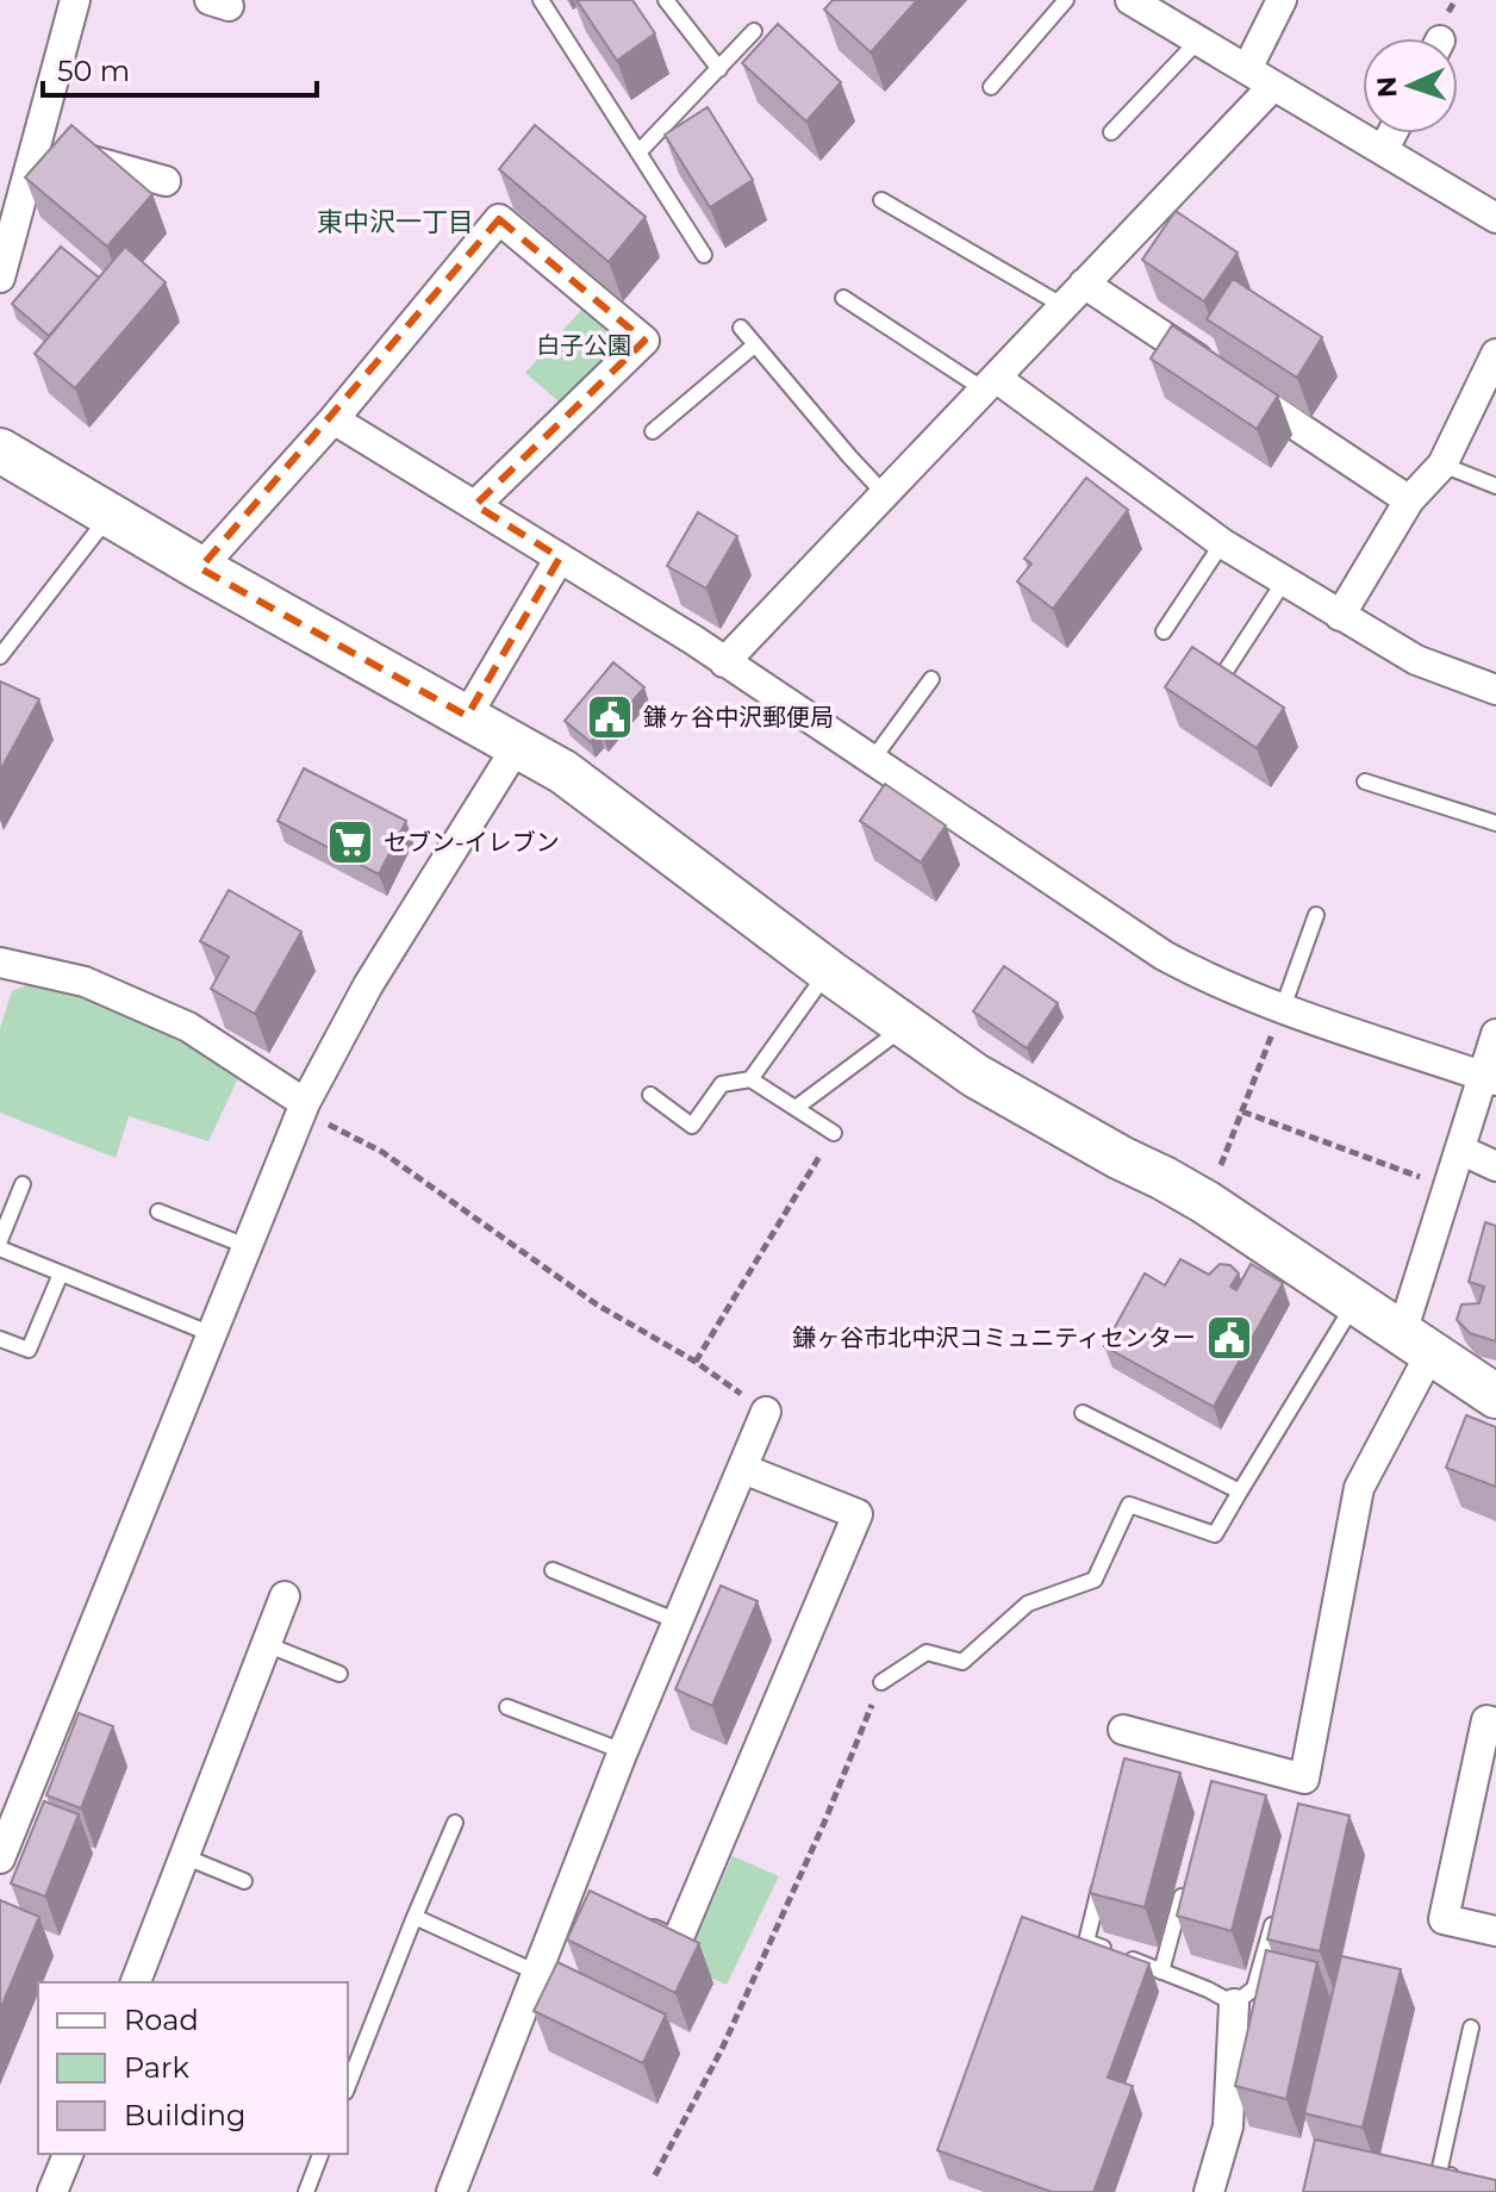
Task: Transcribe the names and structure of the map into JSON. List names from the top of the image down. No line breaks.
{"districts":["東中沢一丁目"],"parks":["白子公園"],"places":{"public building":["鎌ヶ谷中沢郵便局","鎌ヶ谷市北中沢コミュニティセンター"],"supermarket":["セブン-イレブン"]},"legend":["Road","Park","Building"],"scale_bar":"50 m","north":"left"}
